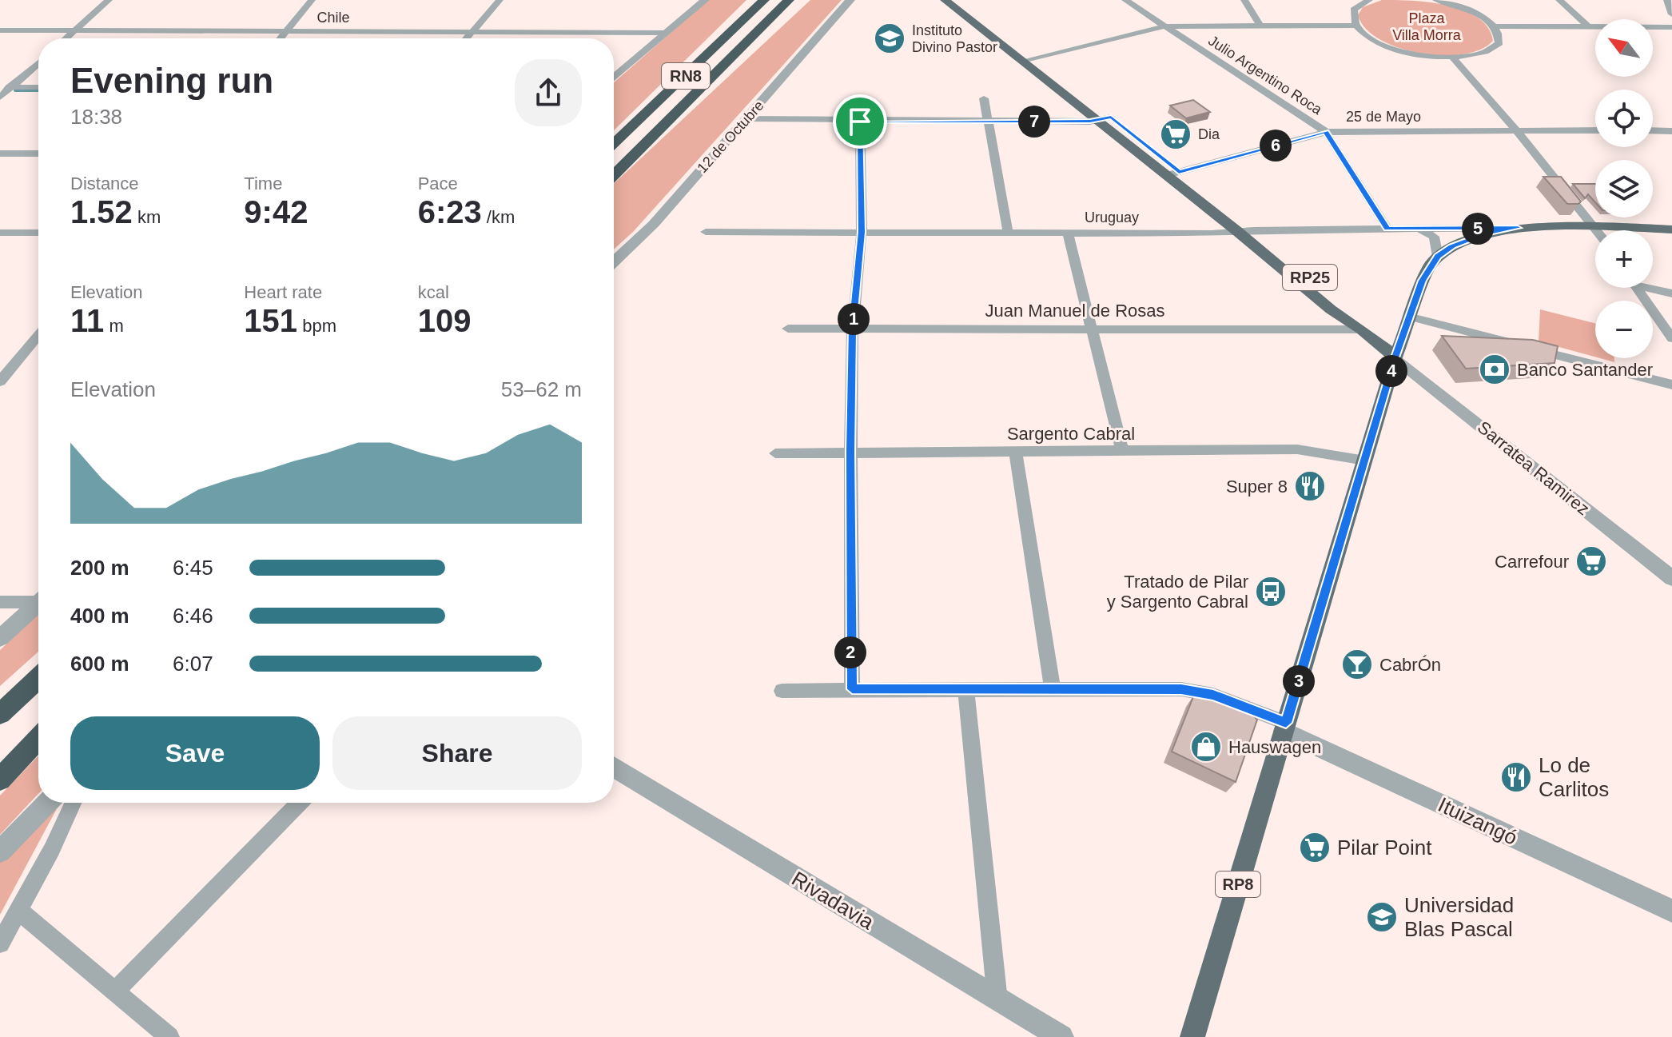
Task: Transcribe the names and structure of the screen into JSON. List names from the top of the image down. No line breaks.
{"streets":{"highway":["RN8"],"main road":["Uruguay","RP25","RP8"],"street":["Chile","Julio Argentino Roca","25 de Mayo","12 de Octubre","Juan Manuel de Rosas","Sargento Cabral","Sarratea Ramirez","Ituizangó","Rivadavia"]},"crossings":[["Julio Argentino Roca","25 de Mayo"],["Julio Argentino Roca","Uruguay"],["25 de Mayo","RP25"],["Uruguay","RP25"],["Uruguay","RP8"],["RP25","Juan Manuel de Rosas"],["RP25","Sarratea Ramirez"],["RP25","RP8"],["Sargento Cabral","RP8"],["Sarratea Ramirez","RP8"],["Ituizangó","RP8"]],"parks":["Plaza Villa Morra"],"places":{"school or university":["Instituto Divino Pastor","Universidad Blas Pascal"],"supermarket":["Dia","Carrefour","Pilar Point"],"bank":["Banco Santander"],"restaurant":["Super 8","Lo de Carlitos"],"bus stop":["Tratado de Pilar y Sargento Cabral"],"bar":["CabrÓn"],"shop":["Hauswagen"]},"north":"top left","page":{"map_buttons":["+","−"],"heading":["Evening run","18:38"],"pins":["7","6","5","1","4","2","3"],"stats":[["Distance","1.52 km"],["Time","9:42"],["Pace","6:23 /km"],["Elevation","11 m"],["Heart rate","151 bpm"],["kcal","109"]],"chart":["Elevation","53–62 m"],"list":[{"name":"200 m","note":"6:45"},{"name":"400 m","note":"6:46"},{"name":"600 m","note":"6:07"}],"buttons":["Save","Share"]}}
